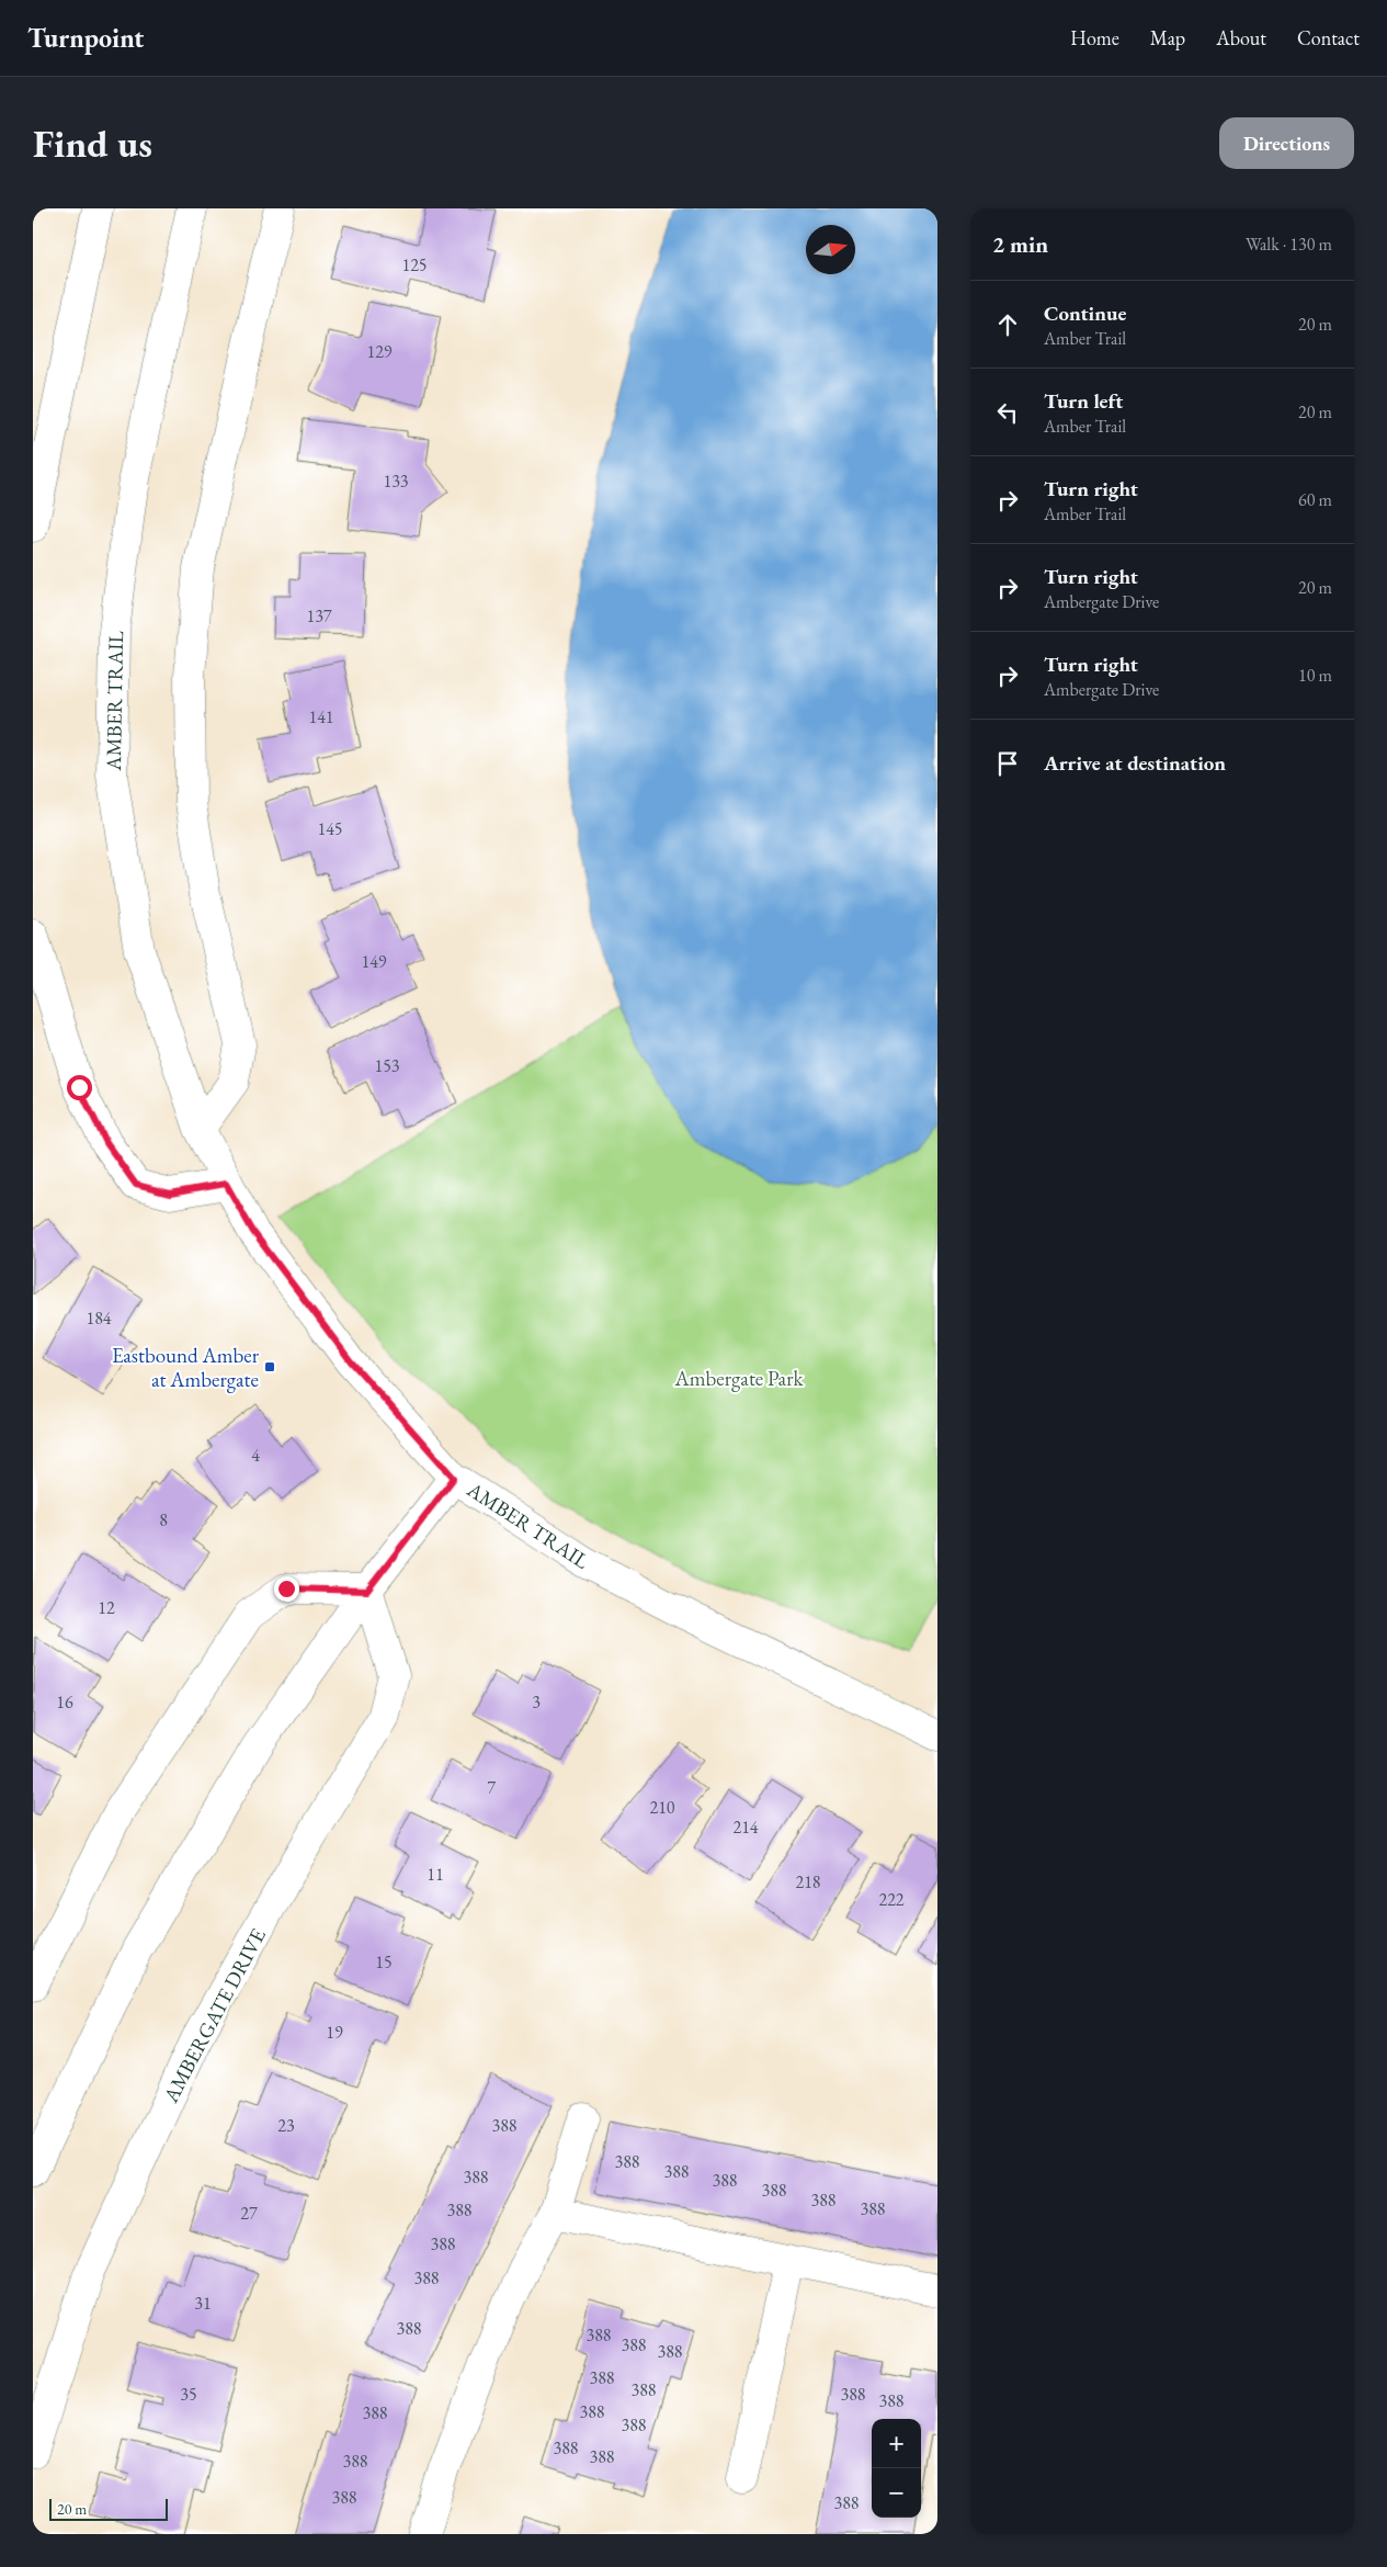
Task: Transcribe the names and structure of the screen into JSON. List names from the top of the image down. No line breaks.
{"streets":{"street":["AMBER TRAIL","AMBERGATE DRIVE"]},"parks":["Ambergate Park"],"places":{"transit":["Eastbound Amber at Ambergate"]},"house_numbers":["125","129","133","137","141","145","149","153","184","4","8","12","16","3","7","210","214","11","218","222","15","19","23","388","388","388","388","388","388","388","388","388","27","388","388","31","388","388","388","388","388","388","35","388","388","388","388","388","388","388","388","388","388"],"scale_bar":"20 m","north":"right","page":{"header":"Turnpoint","nav":["Home","Map","About","Contact"],"buttons":"Directions","title":"Find us","heading":["2 min","Walk · 130 m"],"list":[["Continue","Amber Trail","20 m"],["Turn left","Amber Trail","20 m"],["Turn right","Amber Trail","60 m"],["Turn right","Ambergate Drive","20 m"],["Turn right","Ambergate Drive","10 m"],"Arrive at destination"],"map_buttons":["+","−"],"scale":"20 m"}}
